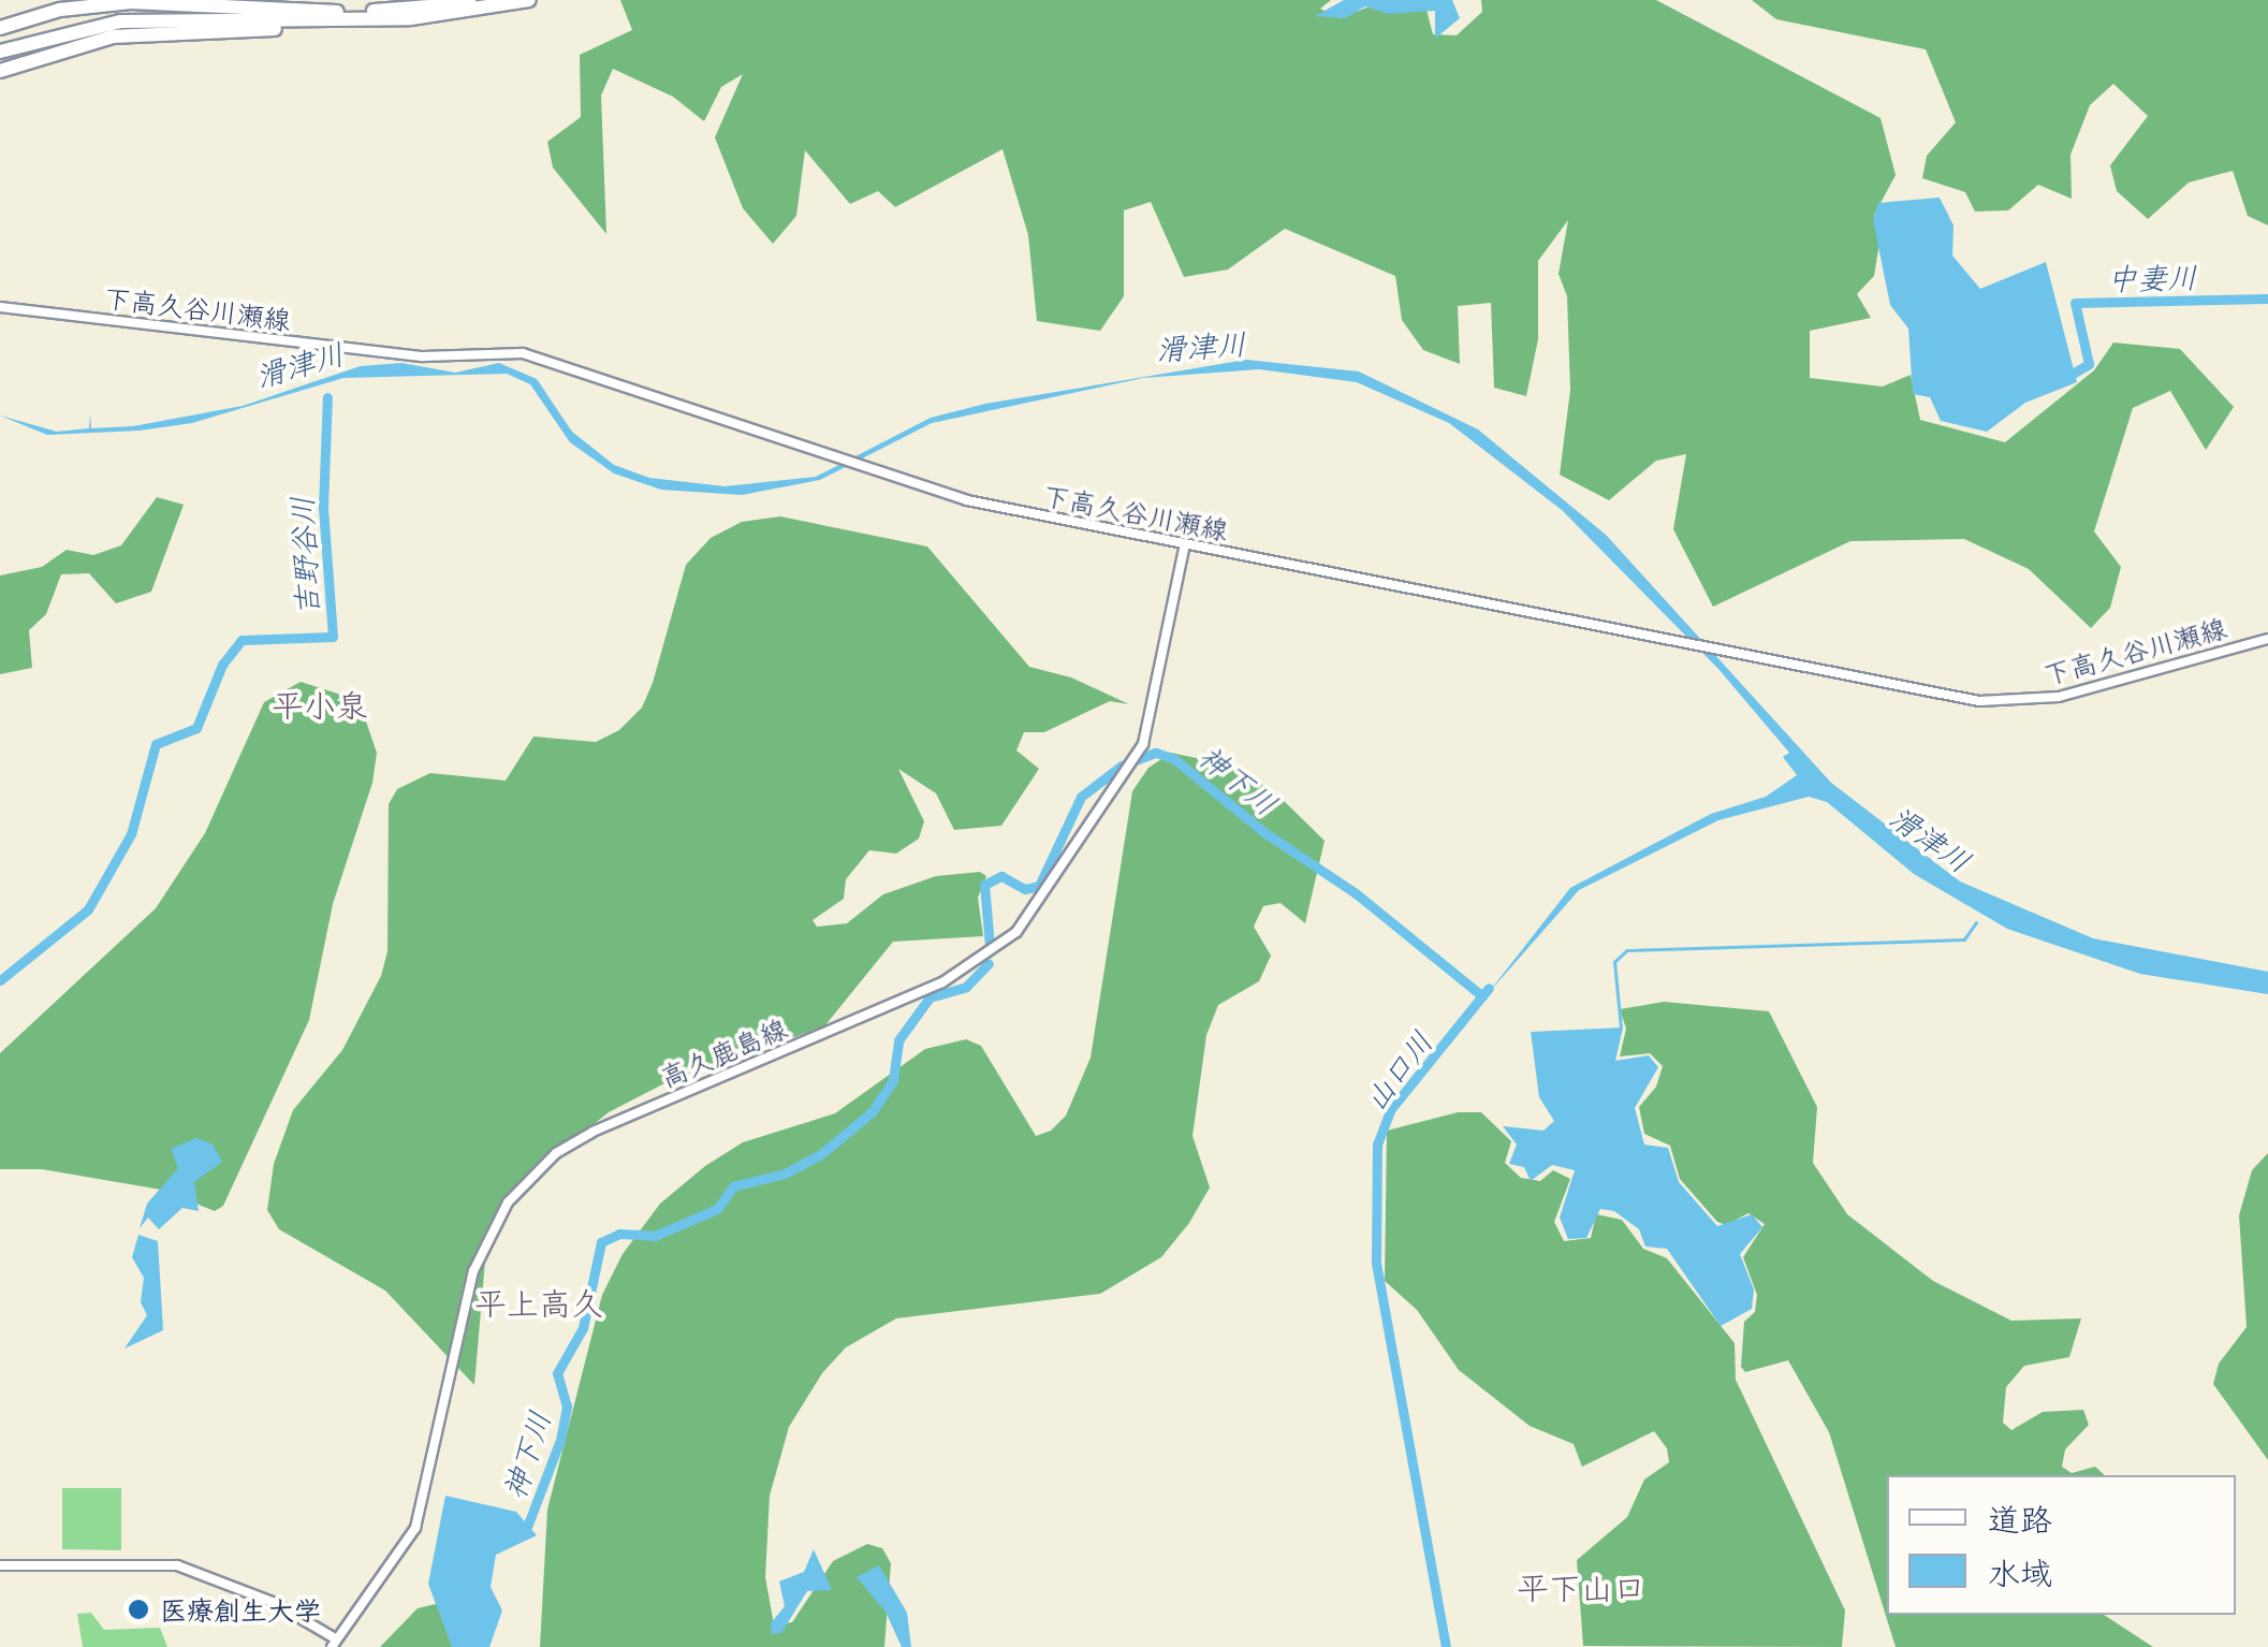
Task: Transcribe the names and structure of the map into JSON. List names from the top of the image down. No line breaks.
{"streets":{"main road":["下高久谷川瀬線","高久鹿島線"]},"crossings":[["下高久谷川瀬線","高久鹿島線"]],"districts":["平小泉","平上高久","平下山口"],"water":["中妻川","滑津川","吉野谷川","神下川","山口川"],"places":["医療創生大学"],"legend":["道路","水域"]}
